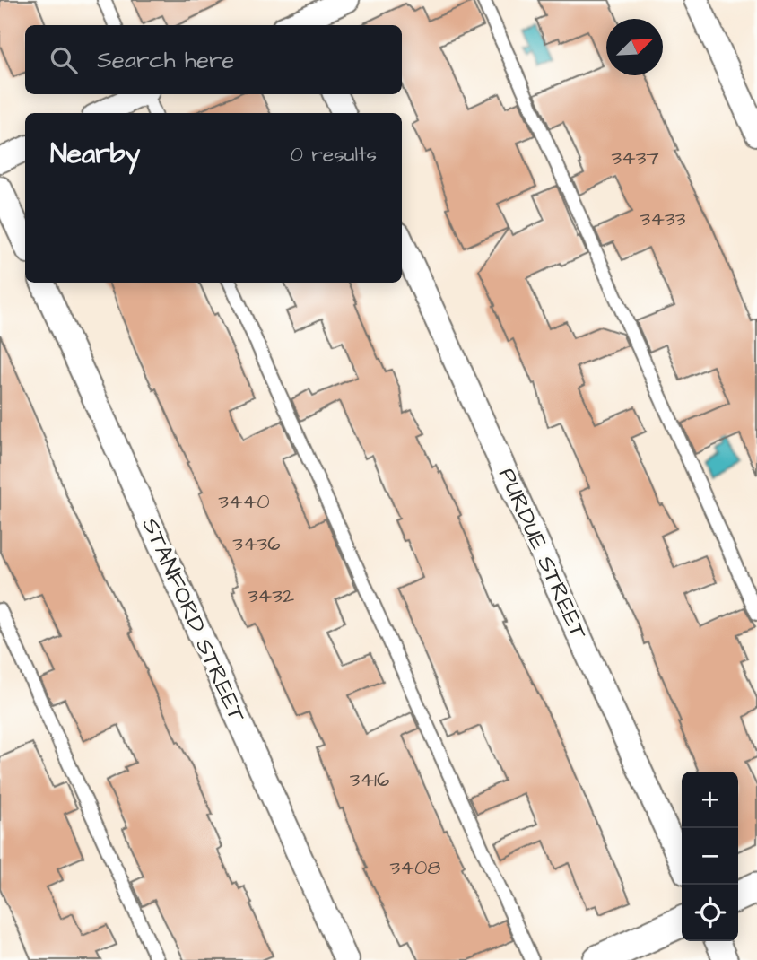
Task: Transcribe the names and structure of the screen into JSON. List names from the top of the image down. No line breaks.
{"streets":{"street":["PURDUE STREET","STANFORD STREET"]},"house_numbers":["3437","3433","3440","3436","3432","3416","3408"],"north":"top right","page":{"search":"Search here","heading":["Nearby","0 results"],"map_buttons":["+","−"]}}
